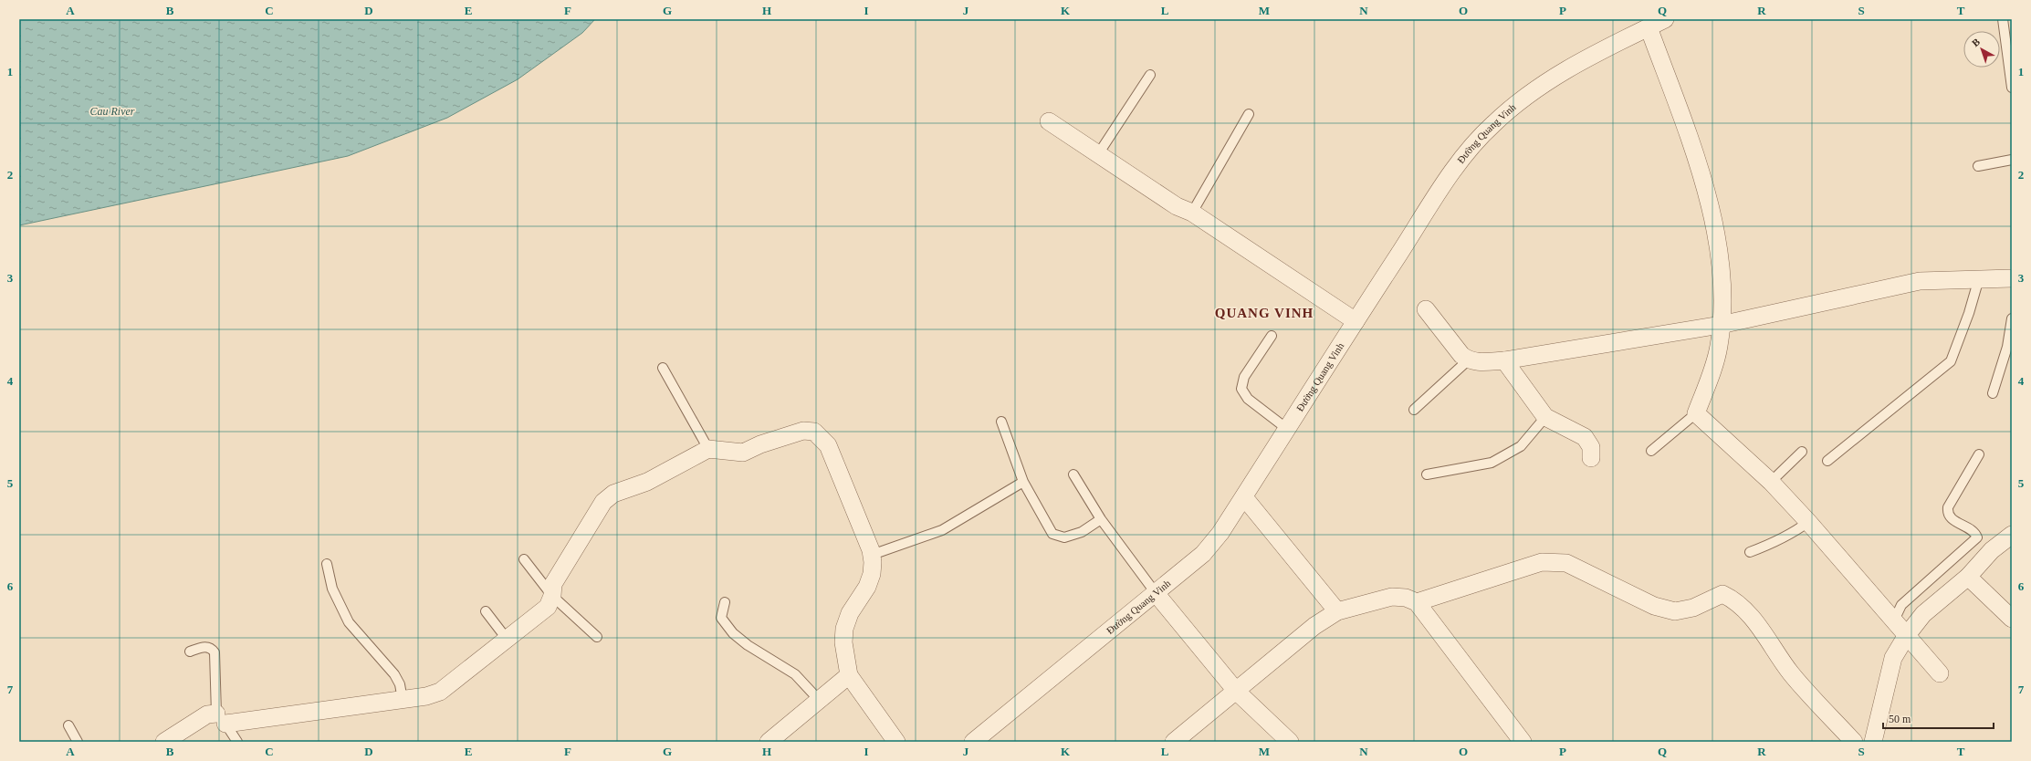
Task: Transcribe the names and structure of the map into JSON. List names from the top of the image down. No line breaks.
{"streets":{"street":["Đường Quang Vinh"]},"districts":["QUANG VINH"],"water":["Cau River"],"scale_bar":"50 m","north":"top left","grid":{"columns":["A","B","C","D","E","F","G","H","I","J","K","L","M","N","O","P","Q","R","S","T"],"rows":["1","2","3","4","5","6","7"]}}
